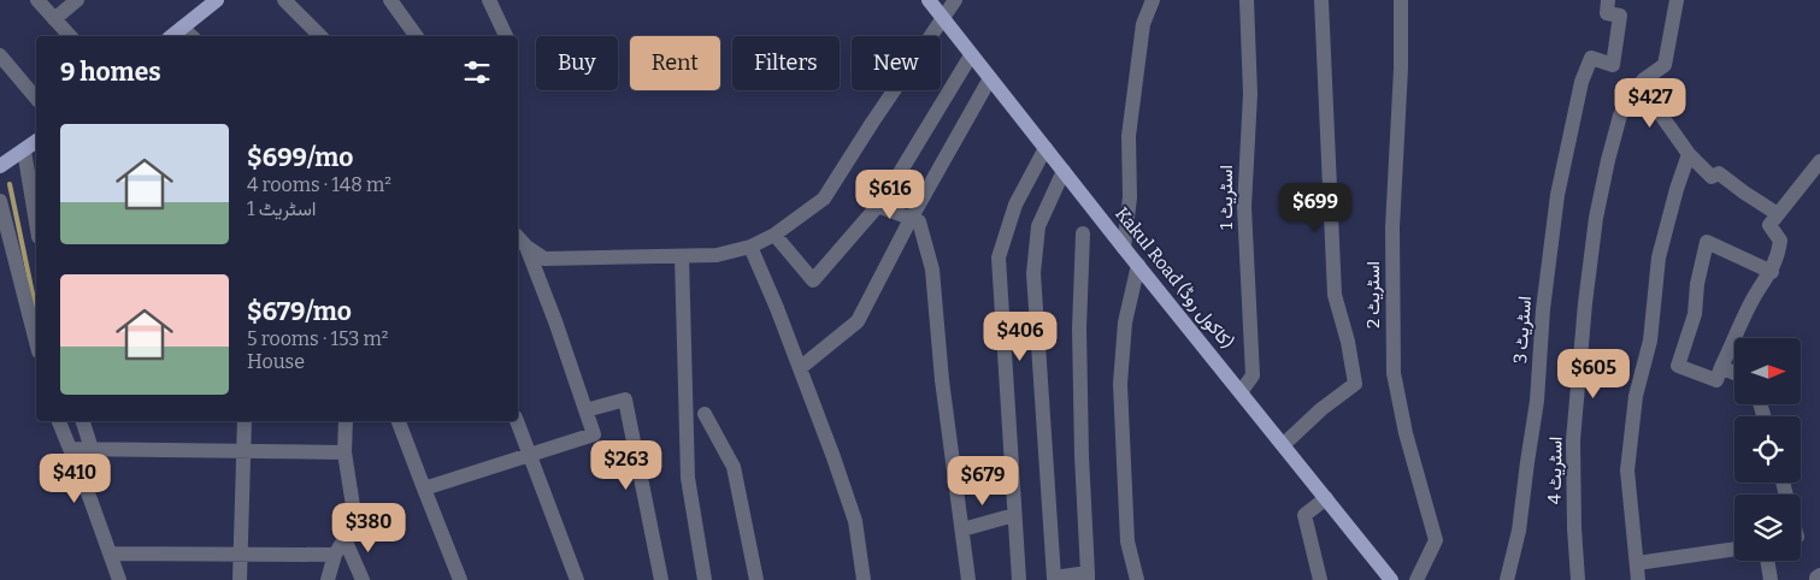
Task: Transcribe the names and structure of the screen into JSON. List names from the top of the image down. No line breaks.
{"streets":{"main road":["Kakul Road (کاکول روڈ)"],"street":["اسٹریٹ 1","اسٹریٹ 2","اسٹریٹ 3","اسٹریٹ 4"]},"crossings":[["اسٹریٹ 1","Kakul Road (کاکول روڈ)"]],"north":"right","page":{"chip":["Buy","Rent","Filters","New"],"heading":"9 homes","price":["$427","$616","$699","$406","$605","$263","$410","$679","$380"],"list":[{"name":"$699/mo","note":"4 rooms · 148 m² · اسٹریٹ 1"},{"name":"$679/mo","note":"5 rooms · 153 m² · House"}]}}
